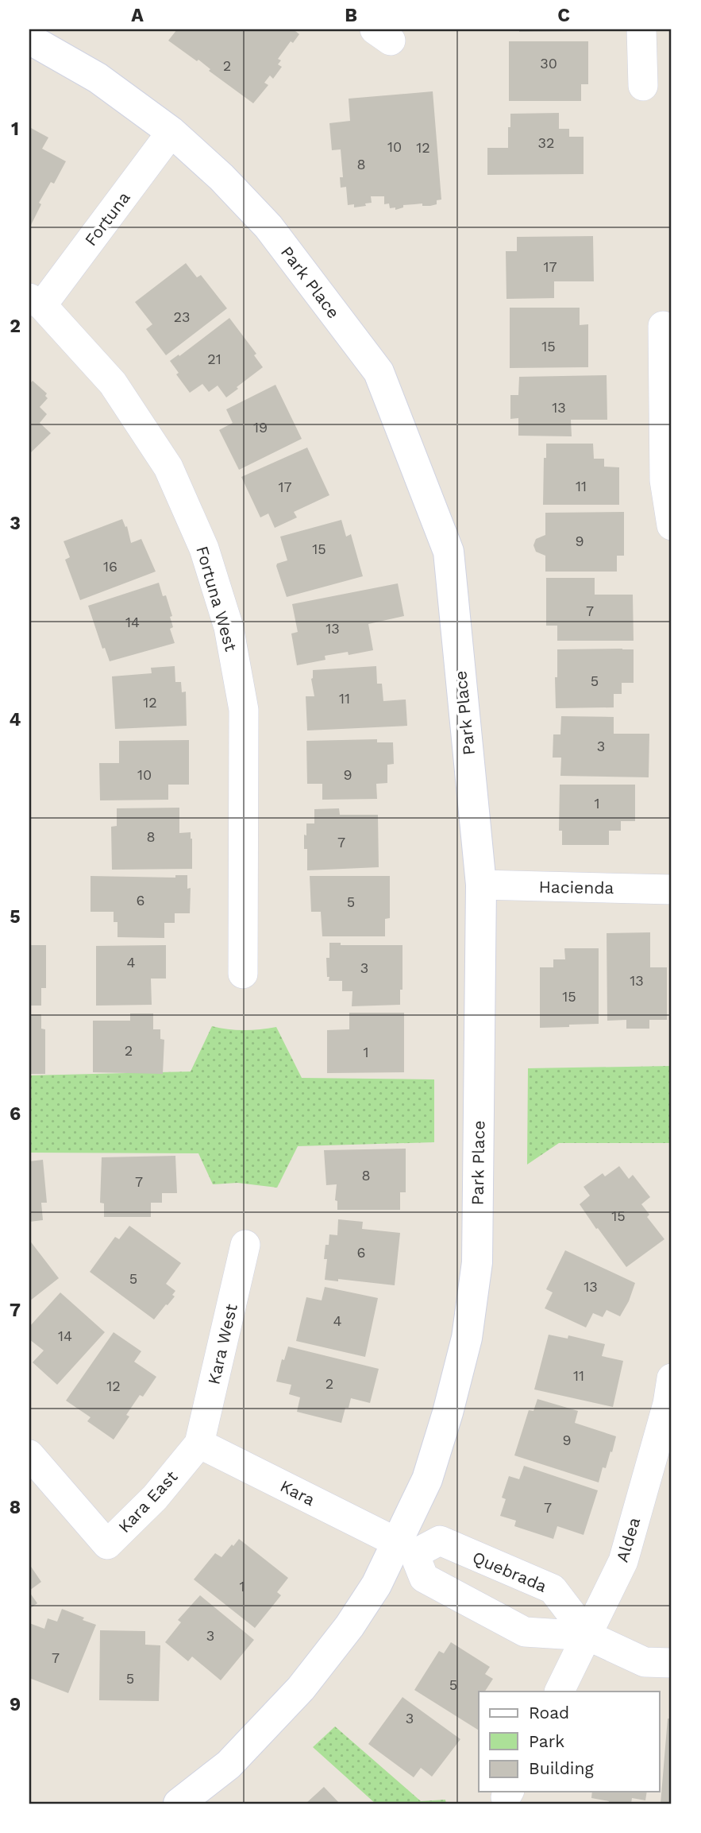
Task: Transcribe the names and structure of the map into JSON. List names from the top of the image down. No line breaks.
{"streets":{"street":["Fortuna","Park Place","Fortuna West","Hacienda","Kara West","Kara","Kara East","Aldea","Quebrada"]},"crossings":[["Fortuna","Park Place"],["Fortuna","Fortuna West"],["Park Place","Hacienda"],["Park Place","Kara"],["Park Place","Quebrada"],["Kara West","Kara"],["Kara West","Kara East"],["Kara","Kara East"],["Kara","Quebrada"],["Aldea","Quebrada"]],"house_numbers":["30","2","32","10","12","8","17","23","15","21","13","19","11","17","9","15","16","7","14","13","5","11","12","3","10","9","1","8","7","6","5","4","3","13","15","2","1","8","7","15","6","5","13","4","14","11","2","12","9","7","1","3","7","5","5","3"],"legend":["Road","Park","Building"],"grid":{"columns":["A","B","C"],"rows":["1","2","3","4","5","6","7","8","9"]}}
